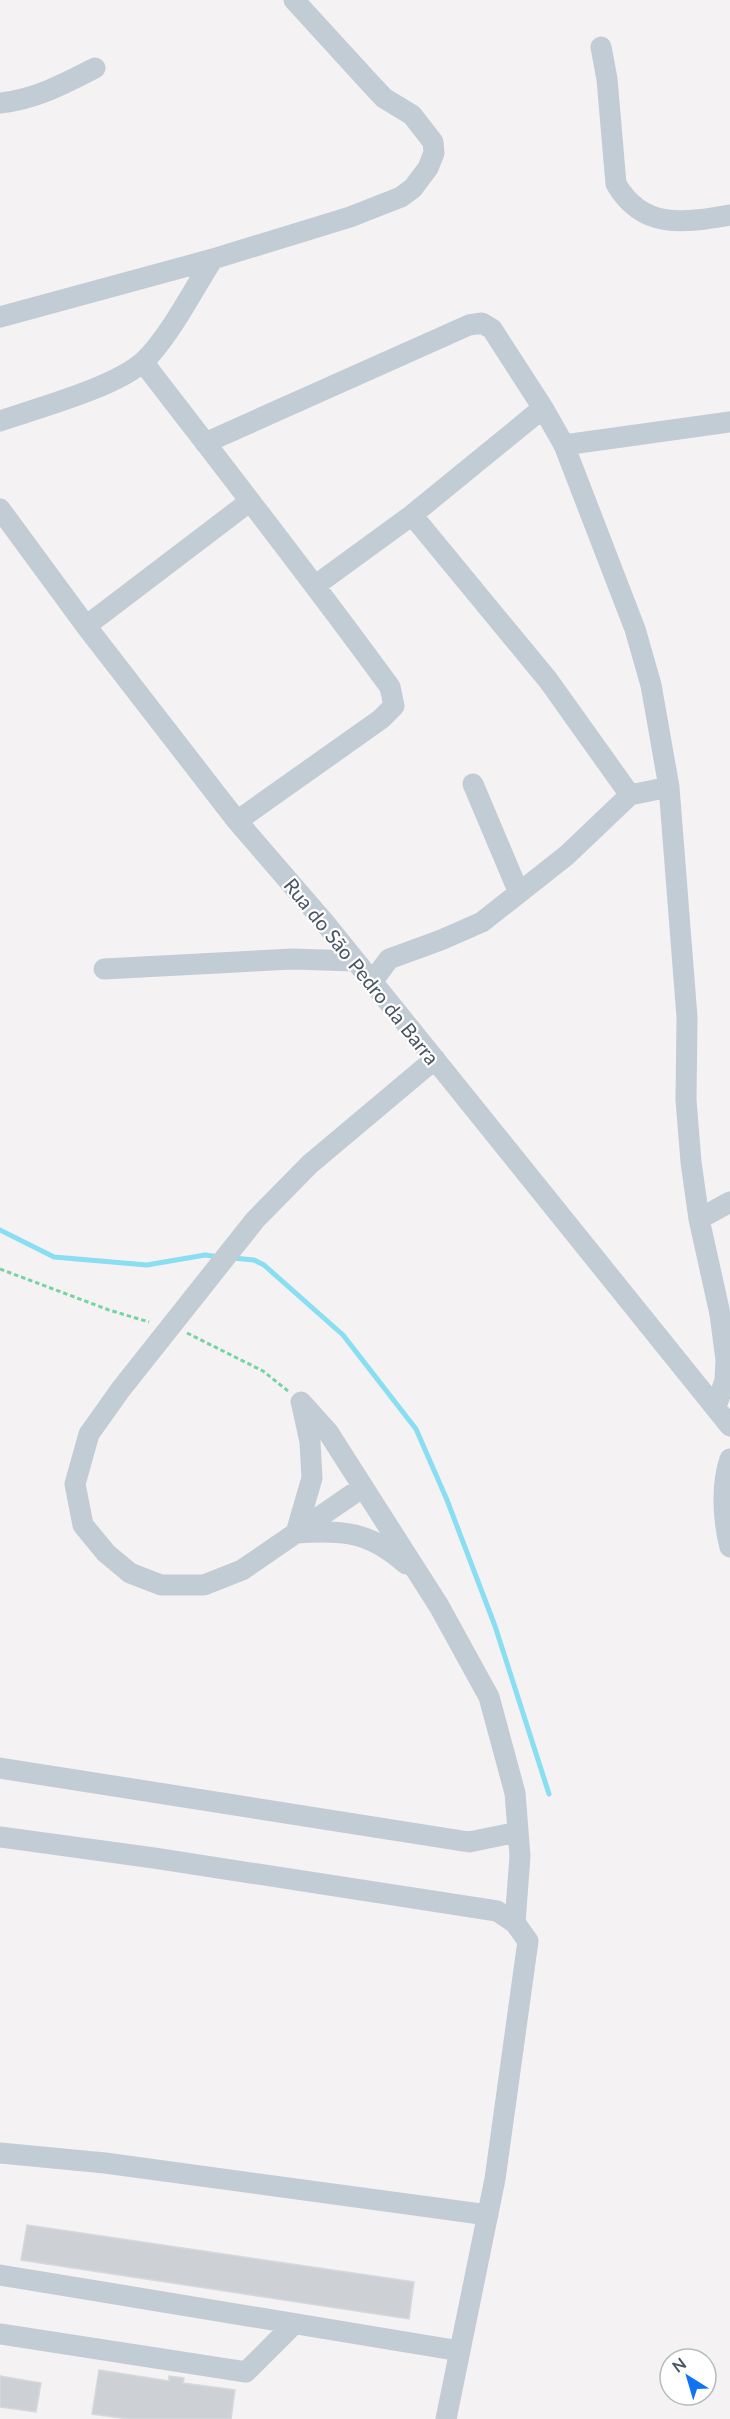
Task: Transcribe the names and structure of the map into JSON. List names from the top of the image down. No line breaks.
{"streets":{"street":["Rua do São Pedro da Barra"]},"north":"top left"}
